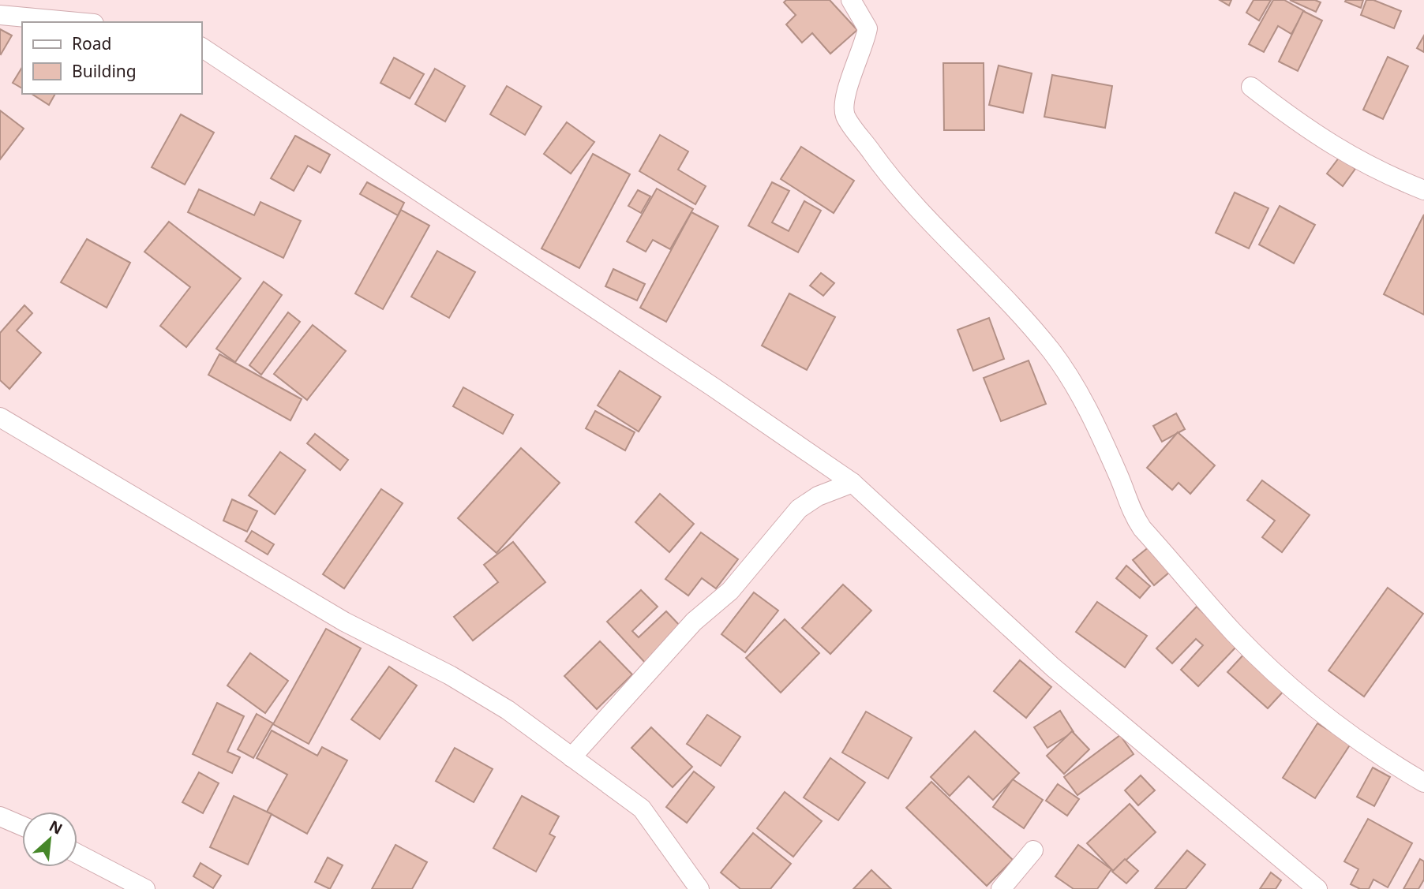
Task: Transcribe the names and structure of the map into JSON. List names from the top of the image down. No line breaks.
{"legend":["Road","Building"],"north":"top right"}
